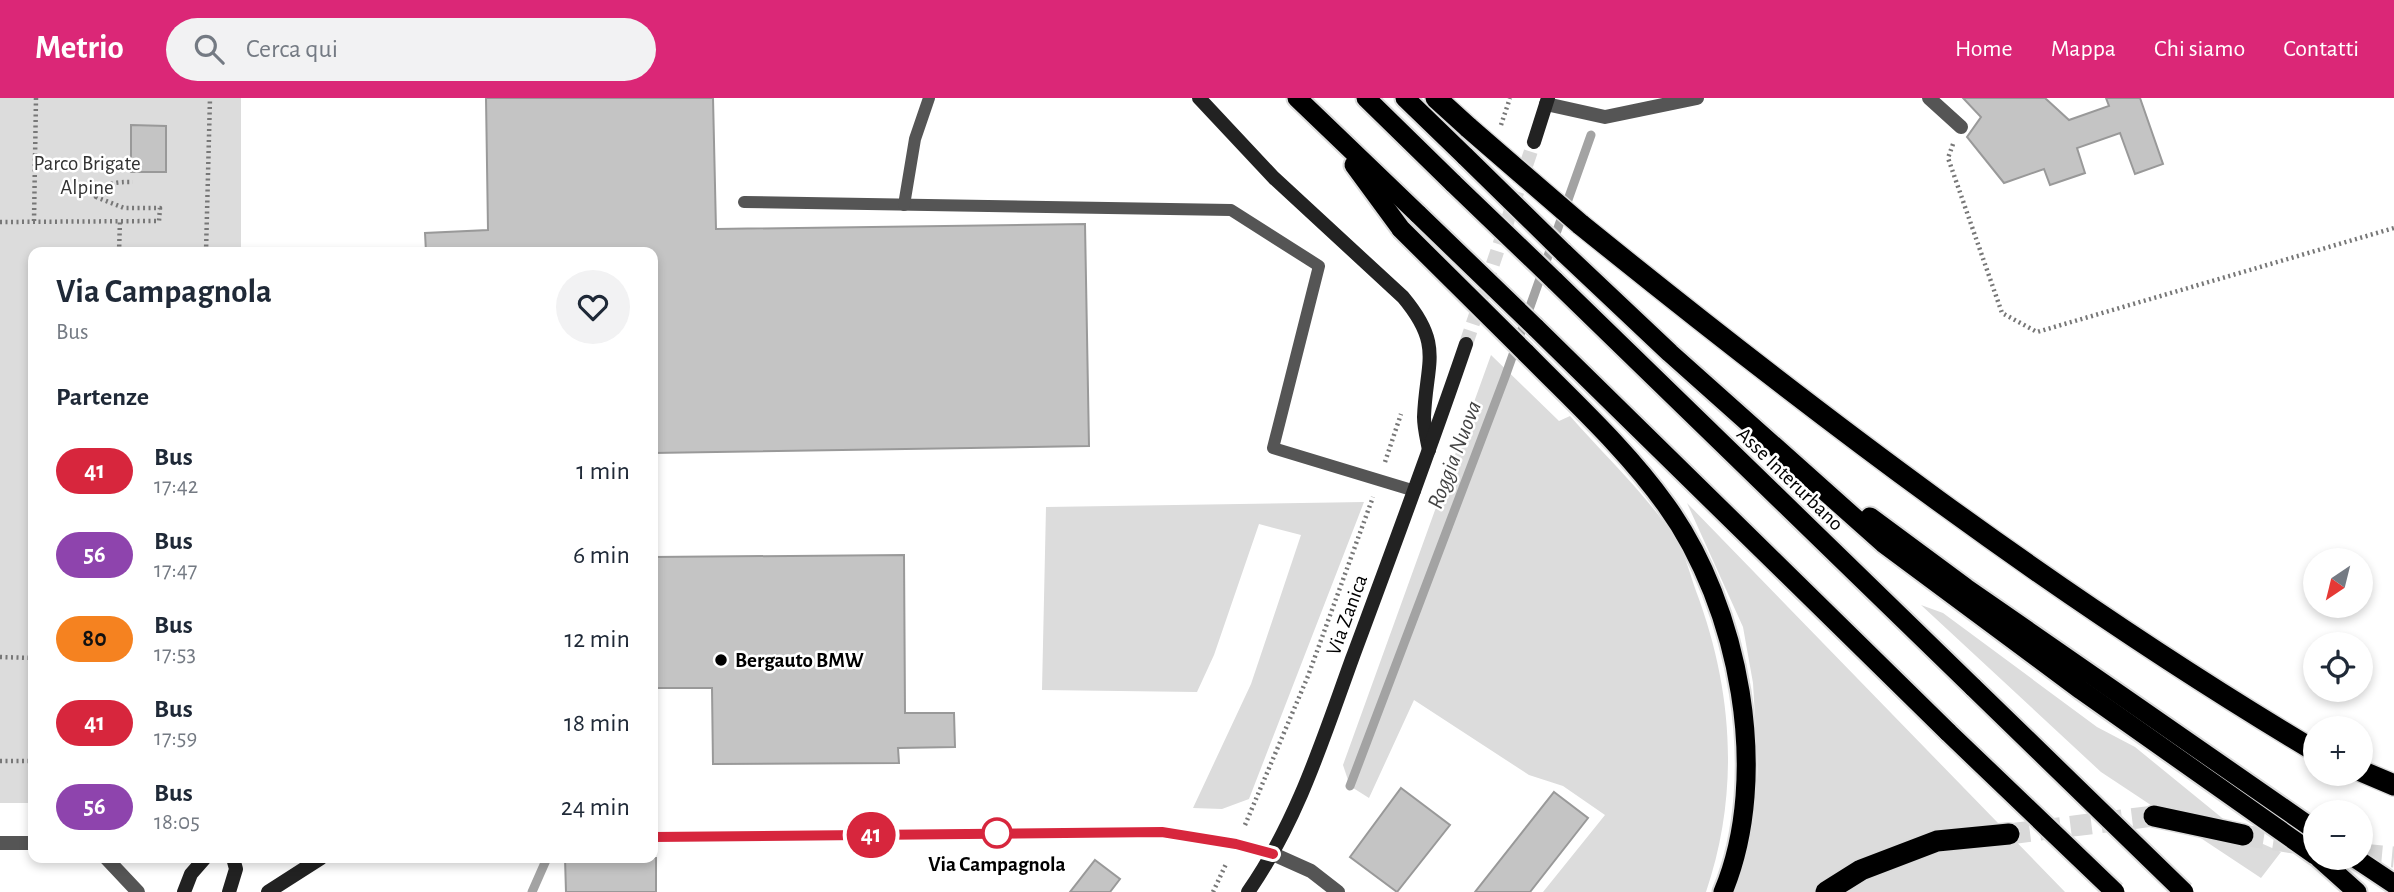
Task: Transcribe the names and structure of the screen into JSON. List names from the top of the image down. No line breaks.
{"streets":{"highway":["Asse Interurbano"],"main road":["Via Zanica"]},"water":["Roggia Nuova"],"parks":["Parco Brigate Alpine"],"places":["Bergauto BMW","Via Campagnola"],"lines":["bus line 41"],"north":"bottom left","page":{"header":"Metrio","search":"Cerca qui","nav":["Home","Mappa","Chi siamo","Contatti"],"on_map":"41","heading":[["Via Campagnola","Bus"],"Partenze"],"list":[{"mark":"41","name":"Bus","note":"17:42","value":"1 min"},{"mark":"56","name":"Bus","note":"17:47","value":"6 min"},{"mark":"80","name":"Bus","note":"17:53","value":"12 min"},{"mark":"41","name":"Bus","note":"17:59","value":"18 min"},{"mark":"56","name":"Bus","note":"18:05","value":"24 min"}],"map_buttons":["+","−"]}}
